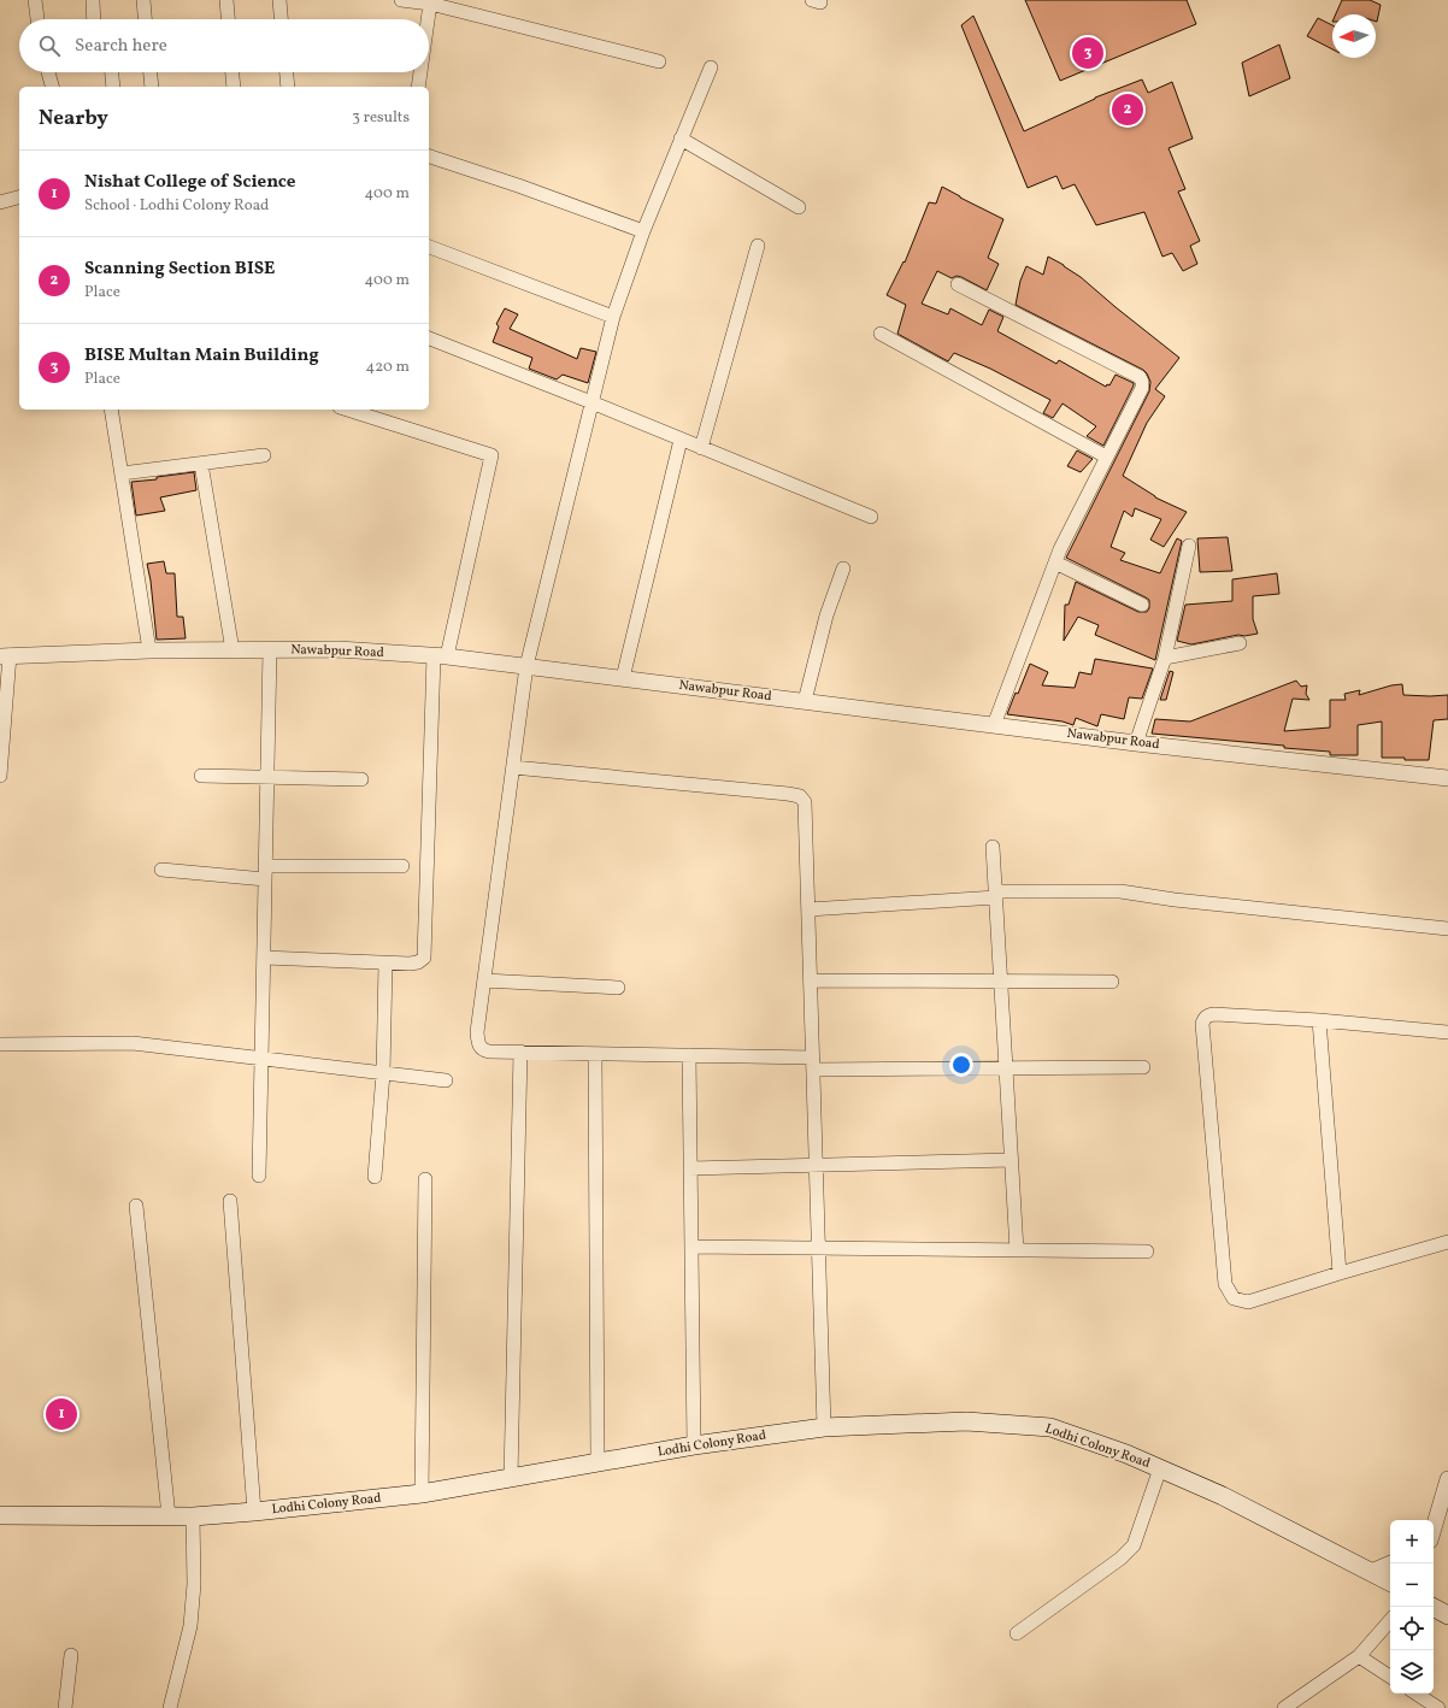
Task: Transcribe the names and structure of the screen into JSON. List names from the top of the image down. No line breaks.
{"streets":{"main road":["Lodhi Colony Road"],"street":["Nawabpur Road"]},"north":"left","page":{"search":"Search here","pins":["3","2","1"],"heading":["Nearby","3 results"],"list":[{"mark":"1","name":"Nishat College of Science","note":"School · Lodhi Colony Road","value":"400 m"},{"mark":"2","name":"Scanning Section BISE","note":"Place","value":"400 m"},{"mark":"3","name":"BISE Multan Main Building","note":"Place","value":"420 m"}],"map_buttons":["+","−"]}}
